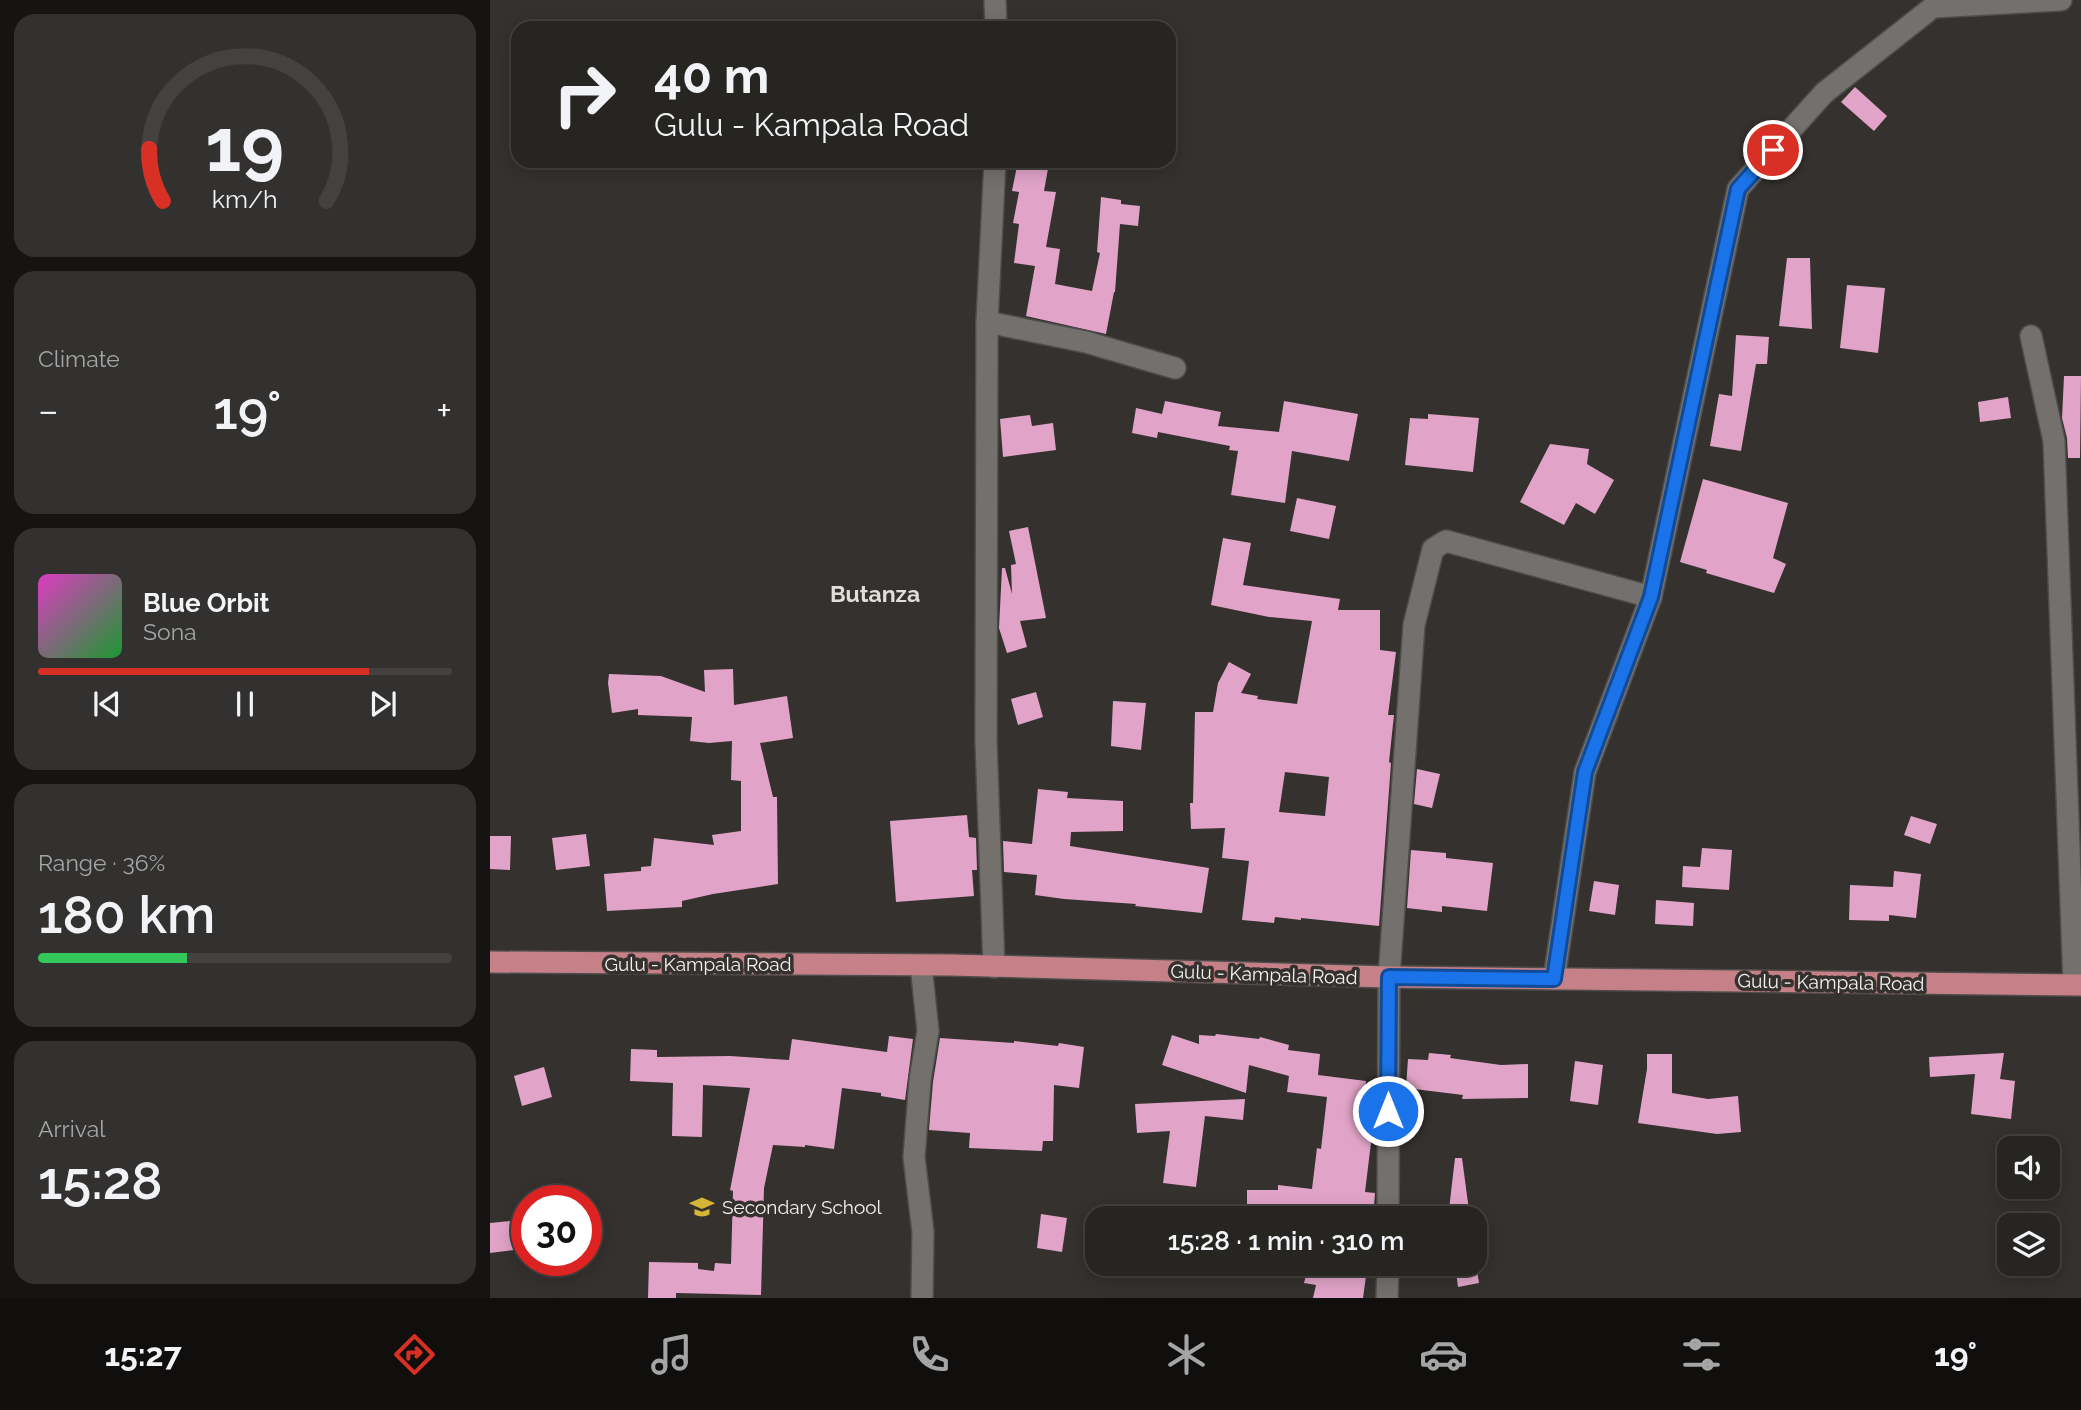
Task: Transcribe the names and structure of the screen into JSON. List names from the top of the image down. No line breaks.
{"streets":{"main road":["Gulu - Kampala Road"]},"districts":["Butanza"],"places":{"school or university":["Secondary School"]},"page":{"turn":["40 m","Gulu - Kampala Road"],"tile":["Climate",["Range · 36%","180 km"],["Arrival","15:28"]],"heat":["−","19°","+"],"song":["Blue Orbit","Sona"],"limit":"30","trip":"15:28 · 1 min · 310 m","tabs":["15:27","19°"],"gauge":["19","km/h"]}}
